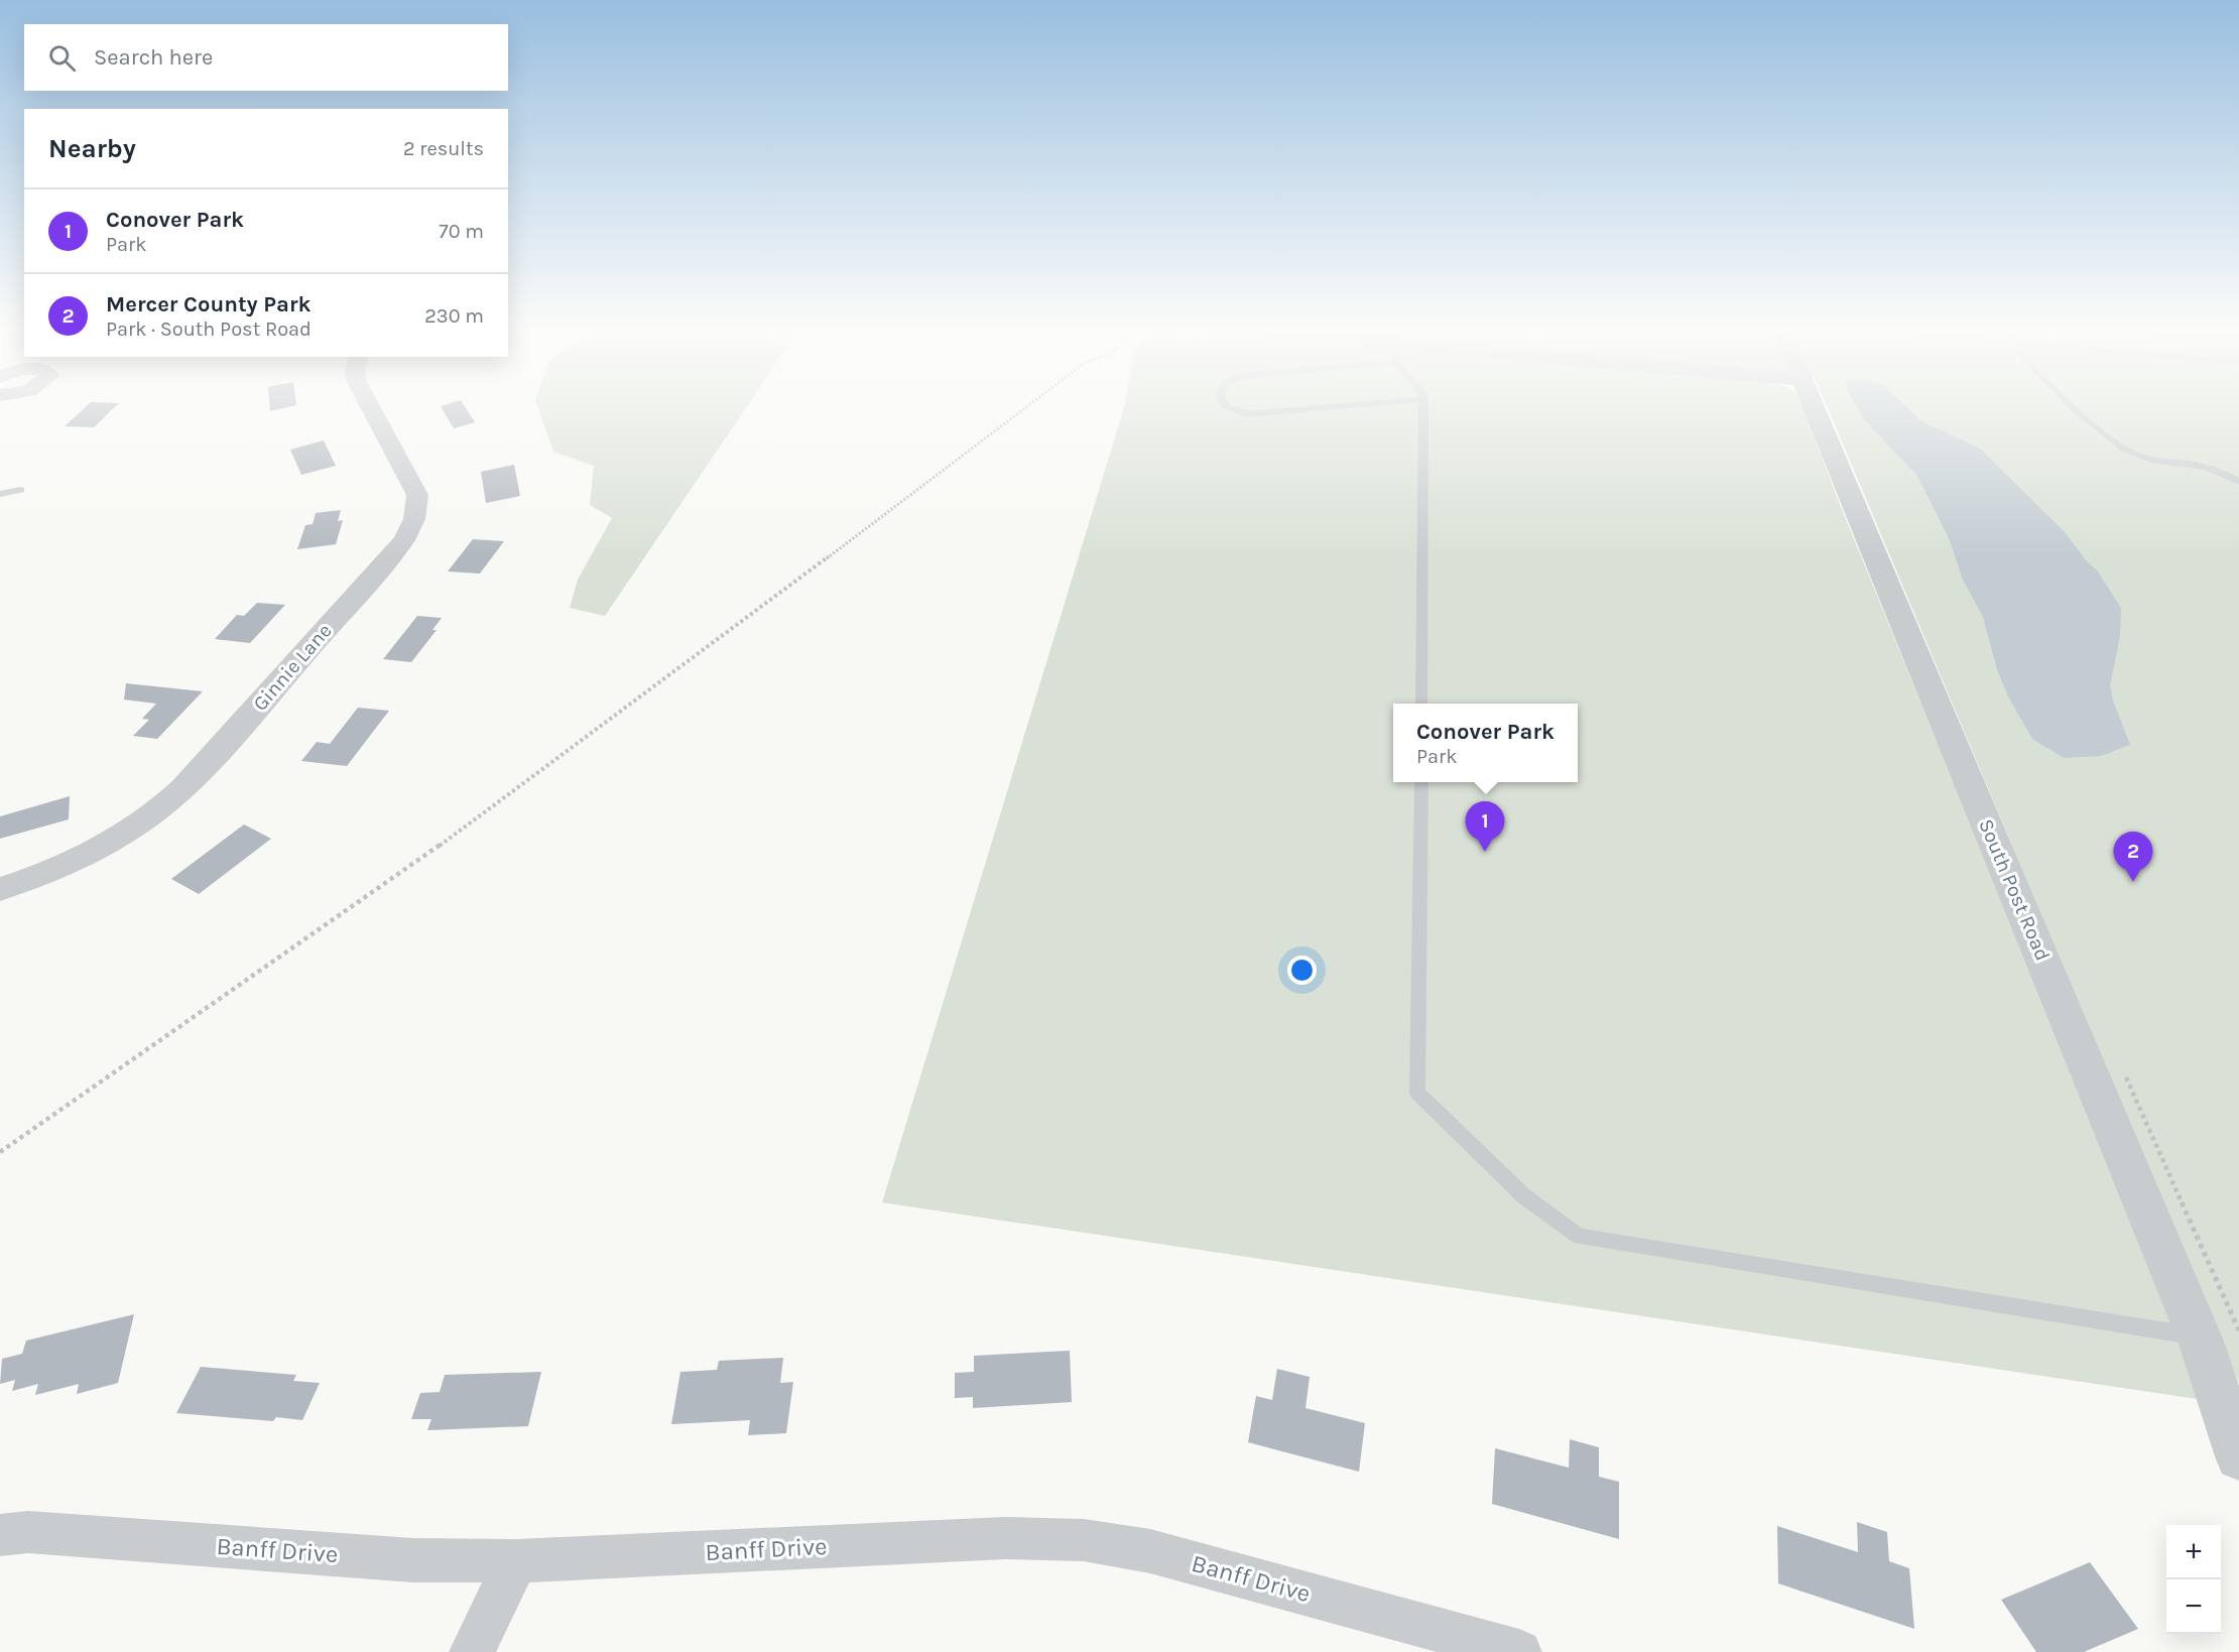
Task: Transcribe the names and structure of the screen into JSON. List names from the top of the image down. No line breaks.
{"streets":{"street":["Ginnie Lane","South Post Road","Banff Drive"]},"page":{"search":"Search here","heading":["Nearby","2 results"],"list":[{"mark":"1","name":"Conover Park","note":"Park","value":"70 m"},{"mark":"2","name":"Mercer County Park","note":"Park · South Post Road","value":"230 m"}],"popup":["Conover Park","Park"],"pins":["1","2"],"map_buttons":["+","−"]}}
